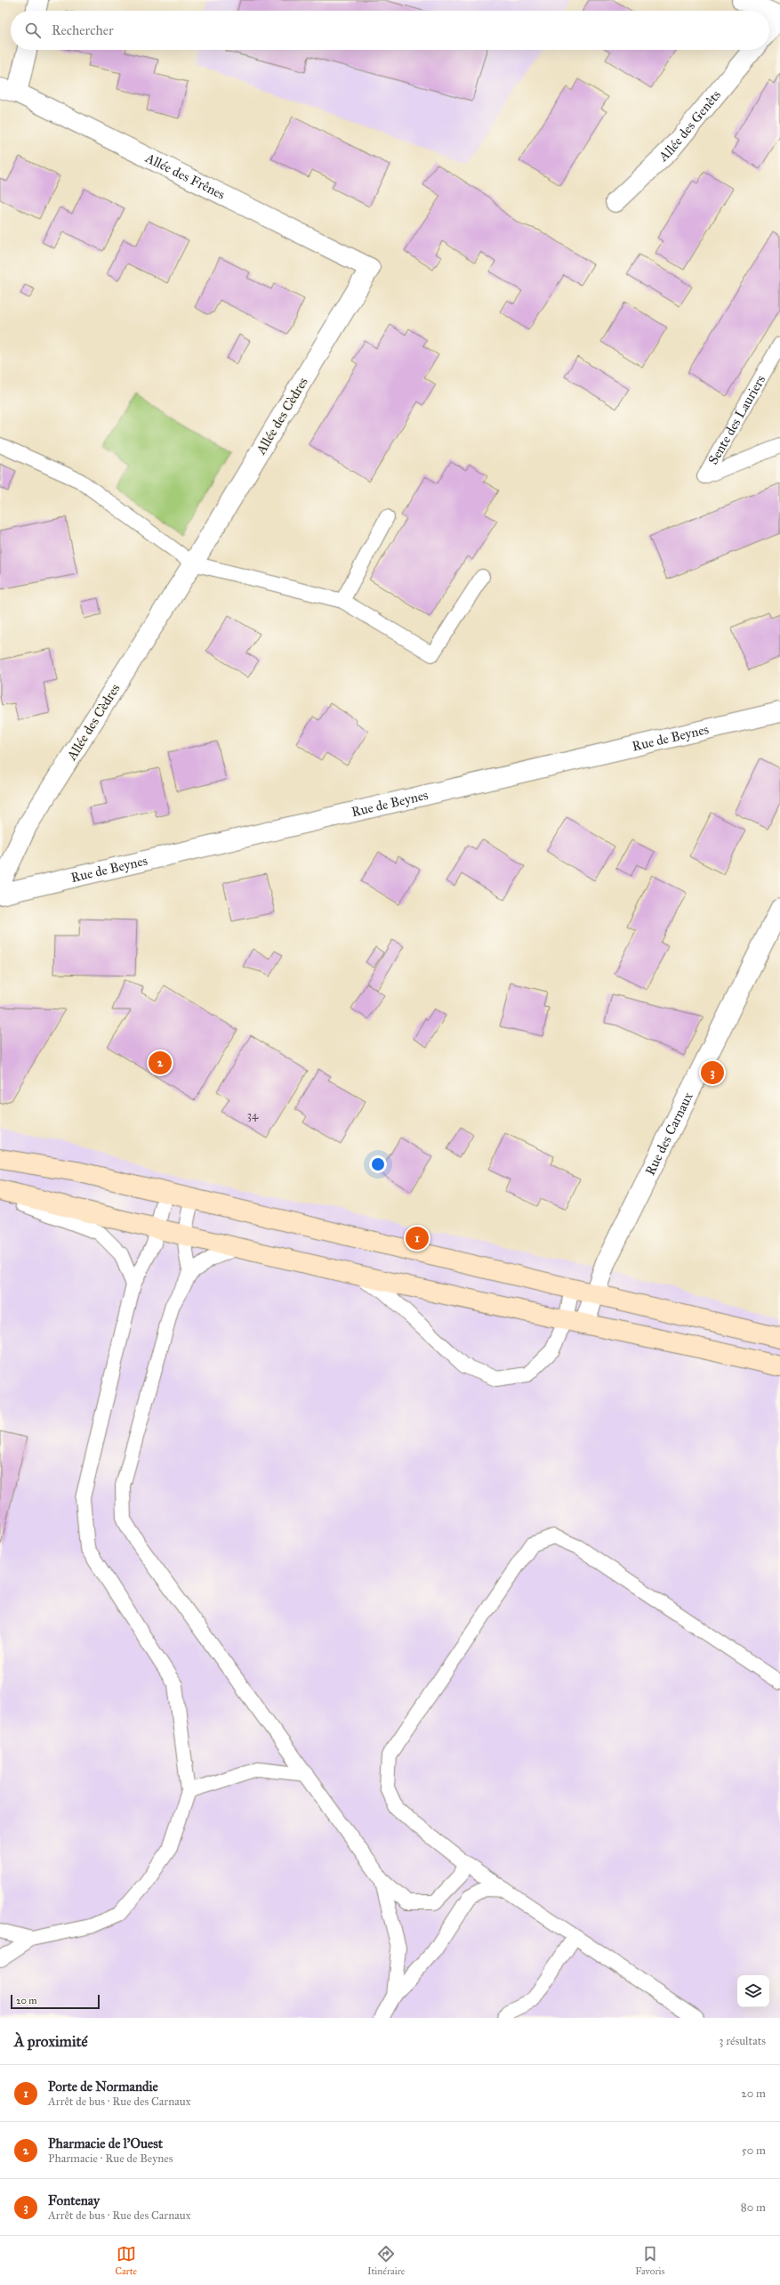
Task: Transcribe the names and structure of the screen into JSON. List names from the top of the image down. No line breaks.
{"streets":{"street":["Allée des Genêts","Allée des Frênes","Allée des Cèdres","Rue de Beynes","Rue des Carnaux"],"lane":["Sente des Lauriers"]},"crossings":[["Allée des Frênes","Allée des Cèdres"]],"house_numbers":["34"],"scale_bar":"20 m","page":{"search":"Rechercher","pins":["2","3","1"],"scale":"20 m","heading":["À proximité","3 résultats"],"list":[{"mark":"1","name":"Porte de Normandie","note":"Arrêt de bus · Rue des Carnaux","value":"20 m"},{"mark":"2","name":"Pharmacie de l'Ouest","note":"Pharmacie · Rue de Beynes","value":"50 m"},{"mark":"3","name":"Fontenay","note":"Arrêt de bus · Rue des Carnaux","value":"80 m"}],"nav":["Carte","Itinéraire","Favoris"]}}
